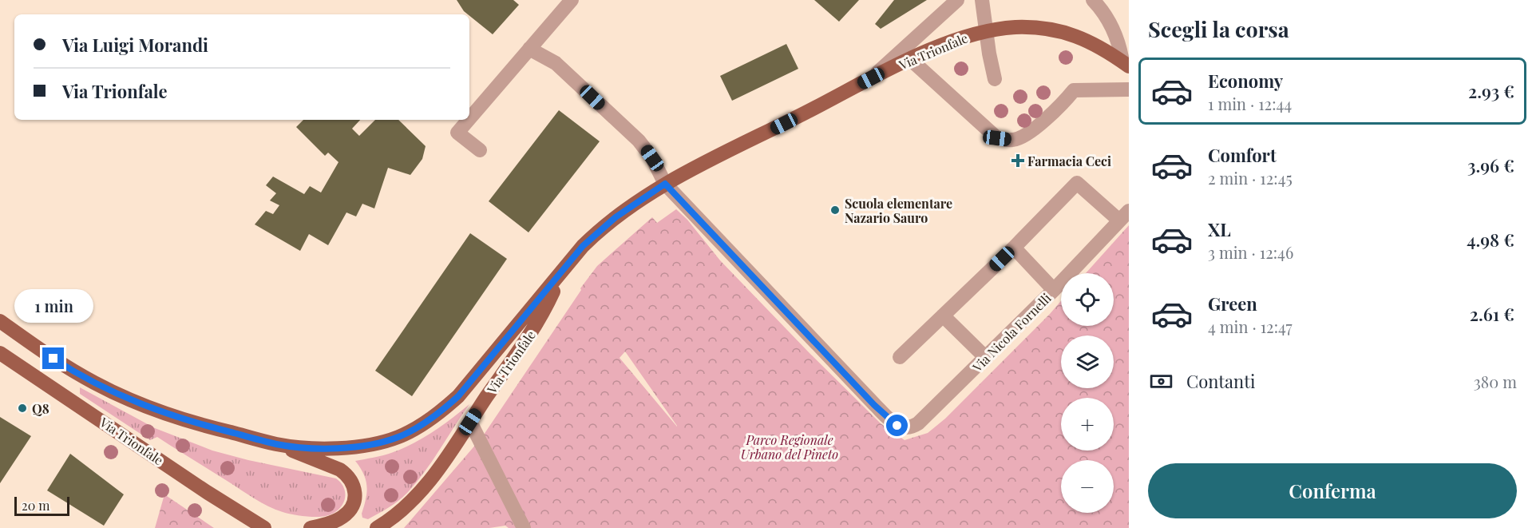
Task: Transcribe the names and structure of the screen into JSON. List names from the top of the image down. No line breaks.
{"streets":{"main road":["Via Trionfale"],"street":["Via Nicola Fornelli"]},"crossings":[["Via Trionfale","Via Nicola Fornelli"]],"parks":["Parco Regionale Urbano del Pineto"],"places":{"health":["Farmacia Ceci"],"other":["Scuola elementare Nazario Sauro","Q8"]},"scale_bar":"20 m","page":{"heading":"Scegli la corsa","banner":["Via Luigi Morandi","Via Trionfale"],"list":[{"name":"Economy","note":"1 min · 12:44","value":"2.93 €"},{"name":"Comfort","note":"2 min · 12:45","value":"3.96 €"},{"name":"XL","note":"3 min · 12:46","value":"4.98 €"},{"name":"Green","note":"4 min · 12:47","value":"2.61 €"}],"map_buttons":["+","−"],"bubble":"1 min","pay":["Contanti","380 m"],"buttons":"Conferma","scale":"20 m"}}
